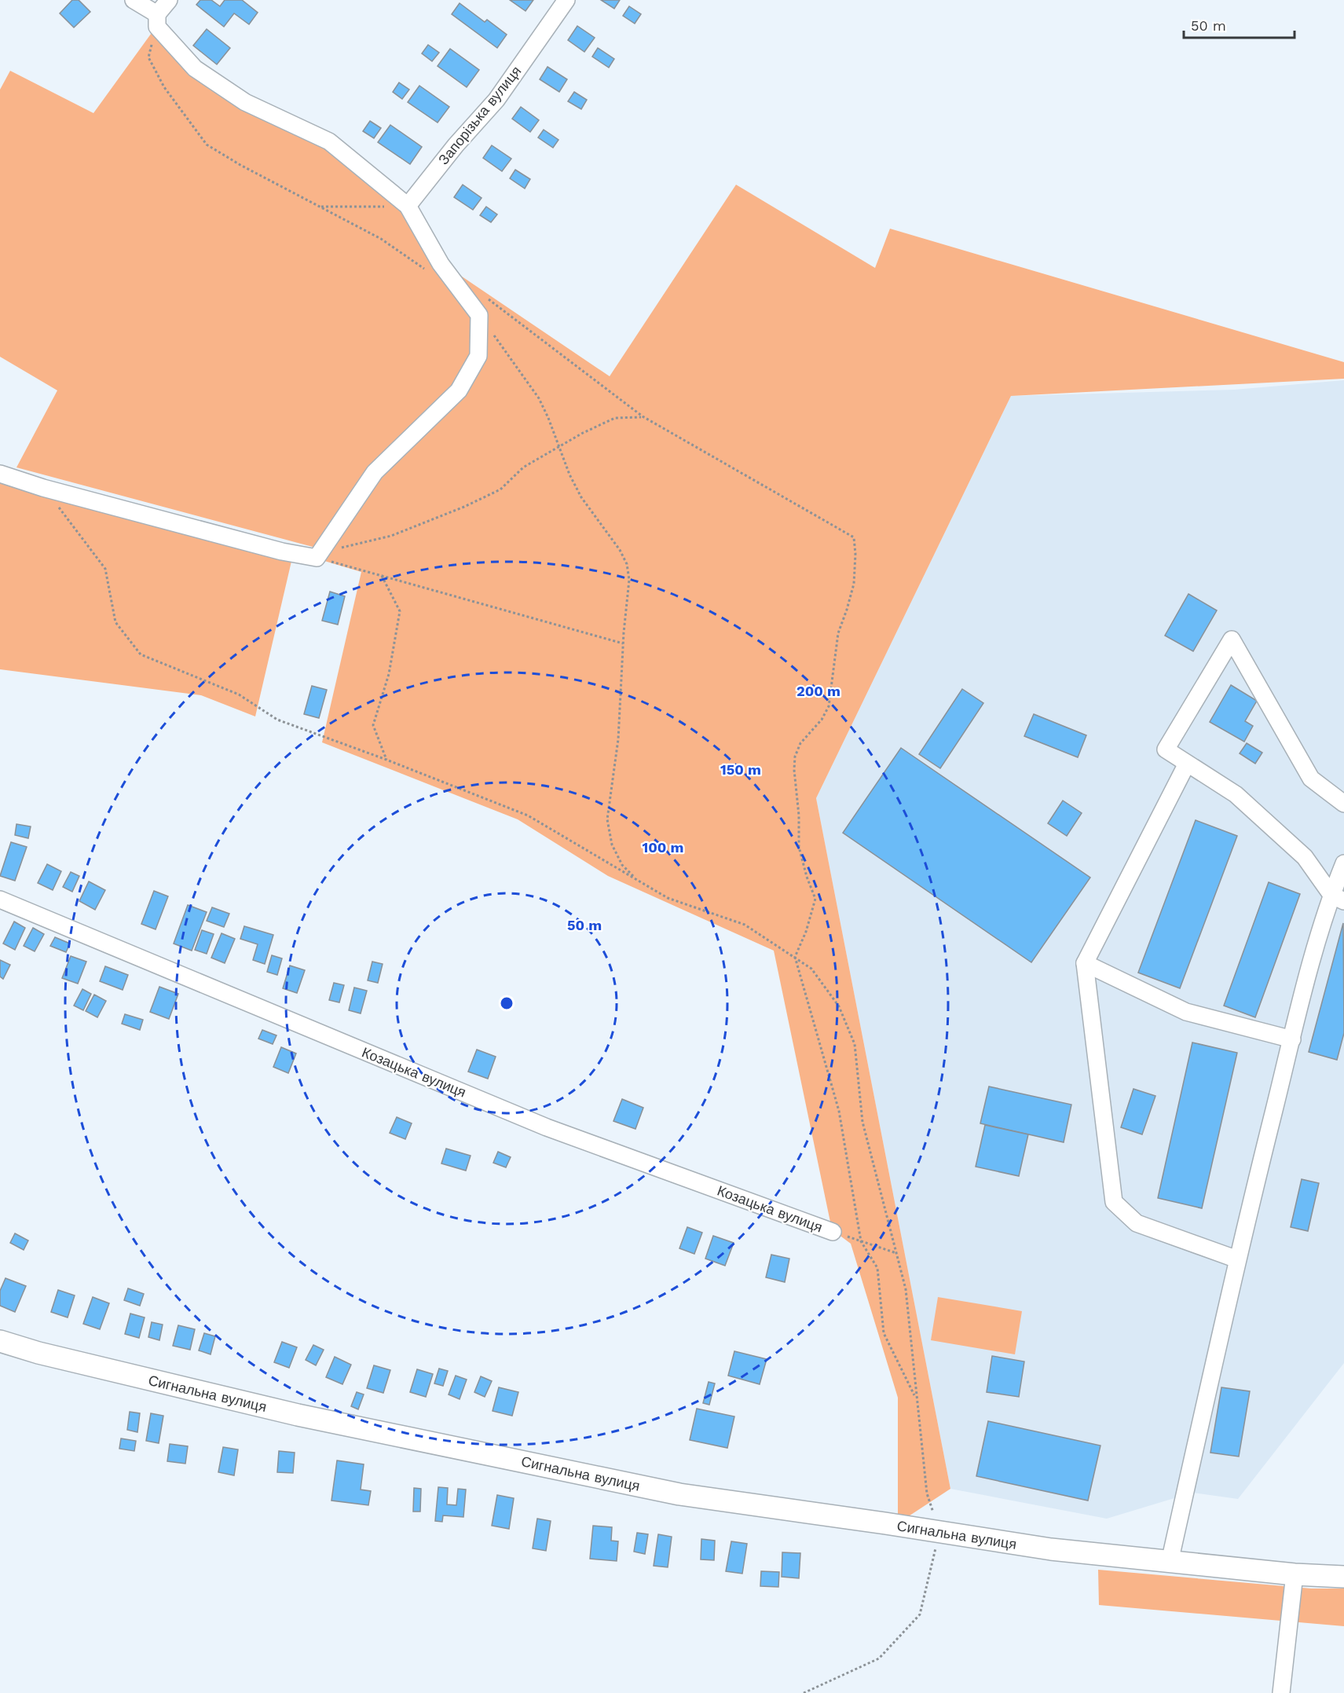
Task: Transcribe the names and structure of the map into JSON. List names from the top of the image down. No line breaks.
{"streets":{"main road":["Сигнальна вулиця"],"street":["Запорізька вулиця","Козацька вулиця"]},"scale_bar":"50 m","rings":["200 m","150 m","100 m","50 m"]}
